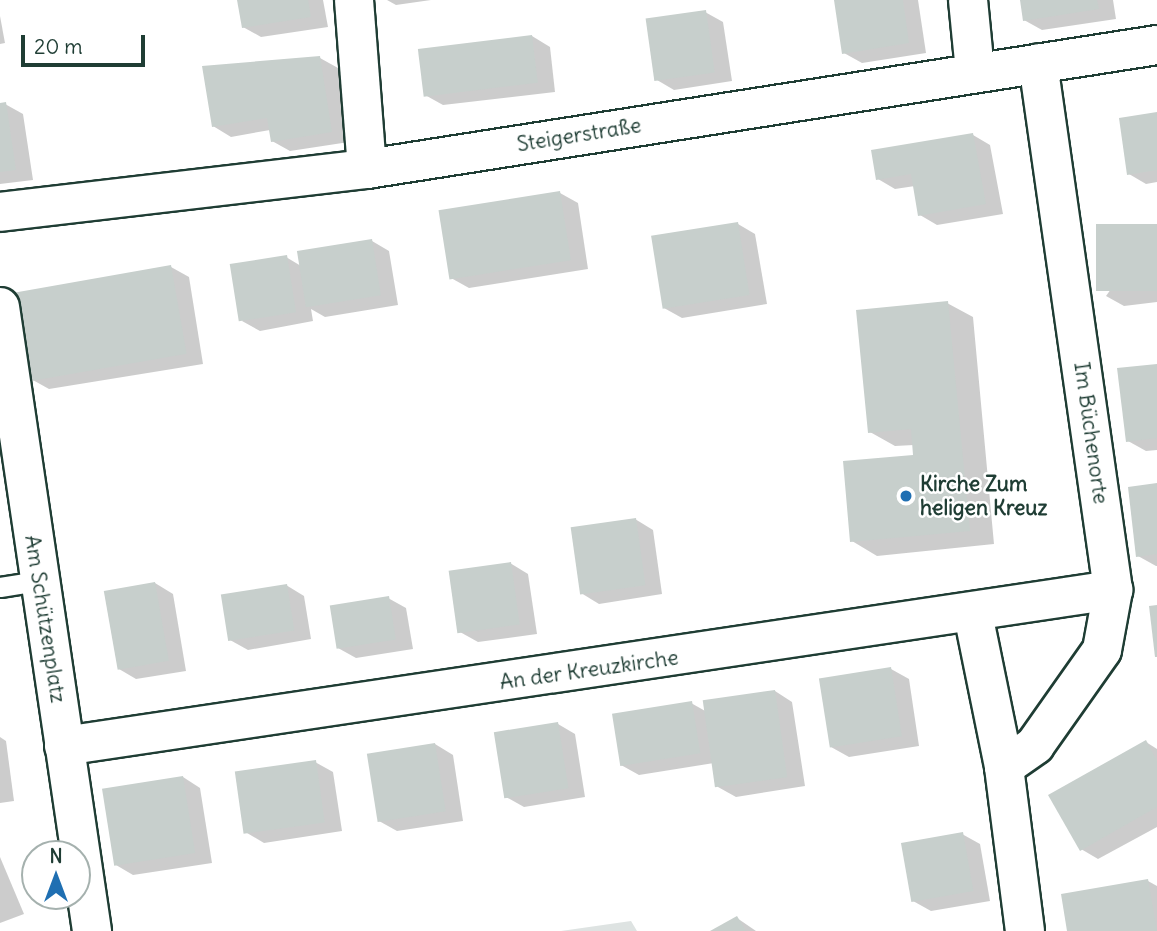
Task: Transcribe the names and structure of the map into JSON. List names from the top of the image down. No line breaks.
{"streets":{"street":["Steigerstraße","Im Büchenorte","Am Schützenplatz","An der Kreuzkirche"]},"crossings":[["Steigerstraße","Im Büchenorte"],["Im Büchenorte","An der Kreuzkirche"],["Am Schützenplatz","An der Kreuzkirche"]],"places":["Kirche Zum heligen Kreuz"],"scale_bar":"20 m","north":"top"}
